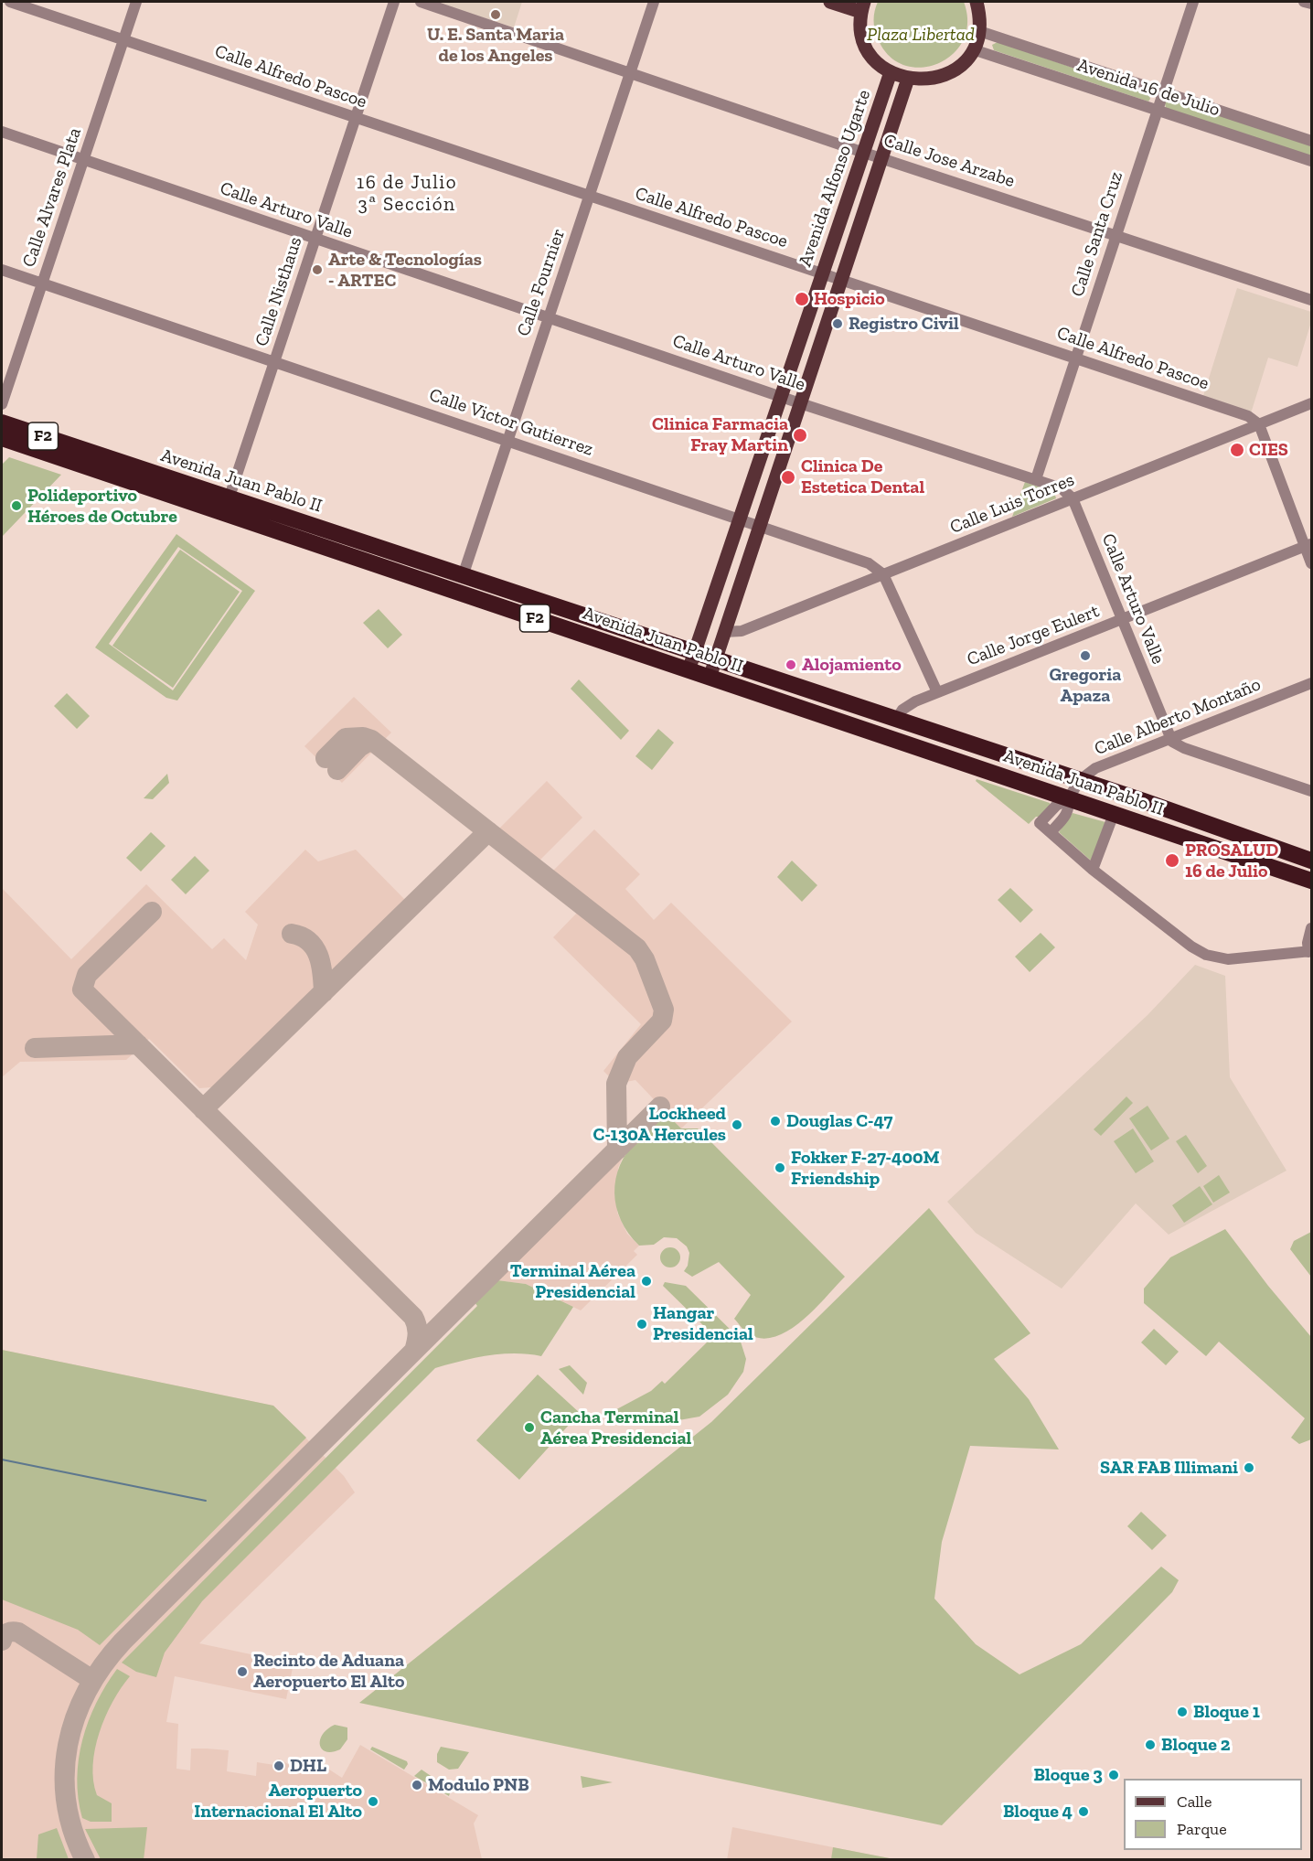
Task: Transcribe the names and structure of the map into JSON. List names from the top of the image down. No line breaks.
{"streets":{"highway":["F2","Avenida Juan Pablo II"],"main road":["Avenida Alfonso Ugarte"],"street":["Calle Alfredo Pascoe","Avenida 16 de Julio","Calle Jose Arzabe","Calle Alvares Plata","Calle Arturo Valle","Calle Santa Cruz","Calle Fournier","Calle Nisthaus","Calle Victor Gutierrez","Calle Luis Torres","Calle Jorge Eulert","Calle Alberto Montaño"]},"crossings":[["Calle Alfredo Pascoe","Avenida Alfonso Ugarte"],["Calle Alfredo Pascoe","Calle Alvares Plata"],["Calle Alfredo Pascoe","Calle Santa Cruz"],["Calle Alfredo Pascoe","Calle Fournier"],["Calle Alfredo Pascoe","Calle Nisthaus"],["Calle Alfredo Pascoe","Calle Luis Torres"],["Avenida 16 de Julio","Calle Santa Cruz"],["Calle Jose Arzabe","Avenida Alfonso Ugarte"],["Calle Jose Arzabe","Calle Santa Cruz"],["Calle Jose Arzabe","Calle Fournier"],["Avenida Alfonso Ugarte","Calle Arturo Valle"],["Avenida Alfonso Ugarte","Calle Victor Gutierrez"],["Avenida Alfonso Ugarte","Avenida Juan Pablo II"],["Avenida Alfonso Ugarte","Calle Luis Torres"],["Calle Alvares Plata","Calle Arturo Valle"],["Calle Alvares Plata","Calle Victor Gutierrez"],["Calle Arturo Valle","Calle Santa Cruz"],["Calle Arturo Valle","Calle Fournier"],["Calle Arturo Valle","Calle Nisthaus"],["Calle Arturo Valle","Calle Luis Torres"],["Calle Arturo Valle","Calle Jorge Eulert"],["Calle Arturo Valle","Calle Alberto Montaño"],["Calle Fournier","Calle Victor Gutierrez"],["Calle Fournier","Avenida Juan Pablo II"],["Calle Nisthaus","Calle Victor Gutierrez"],["Calle Nisthaus","Avenida Juan Pablo II"],["Calle Victor Gutierrez","Calle Luis Torres"],["Avenida Juan Pablo II","Calle Jorge Eulert"],["Avenida Juan Pablo II","Calle Alberto Montaño"]],"districts":["16 de Julio 3ª Sección"],"parks":["Plaza Libertad"],"places":["U. E. Santa Maria de los Angeles","Arte & Tecnologías - ARTEC","Hospicio","Registro Civil","Clinica Farmacia Fray Martin","CIES","Clinica De Estetica Dental","Polideportivo Héroes de Octubre","Gregoria Apaza","Alojamiento","PROSALUD 16 de Julio","Douglas C-47","Lockheed C-130A Hercules","Fokker F-27-400M Friendship","Terminal Aérea Presidencial","Hangar Presidencial","Cancha Terminal Aérea Presidencial","SAR FAB Illimani","Recinto de Aduana Aeropuerto El Alto","Bloque 1","Bloque 2","DHL","Bloque 3","Modulo PNB","Aeropuerto Internacional El Alto","Bloque 4"],"legend":["Calle","Parque"]}
